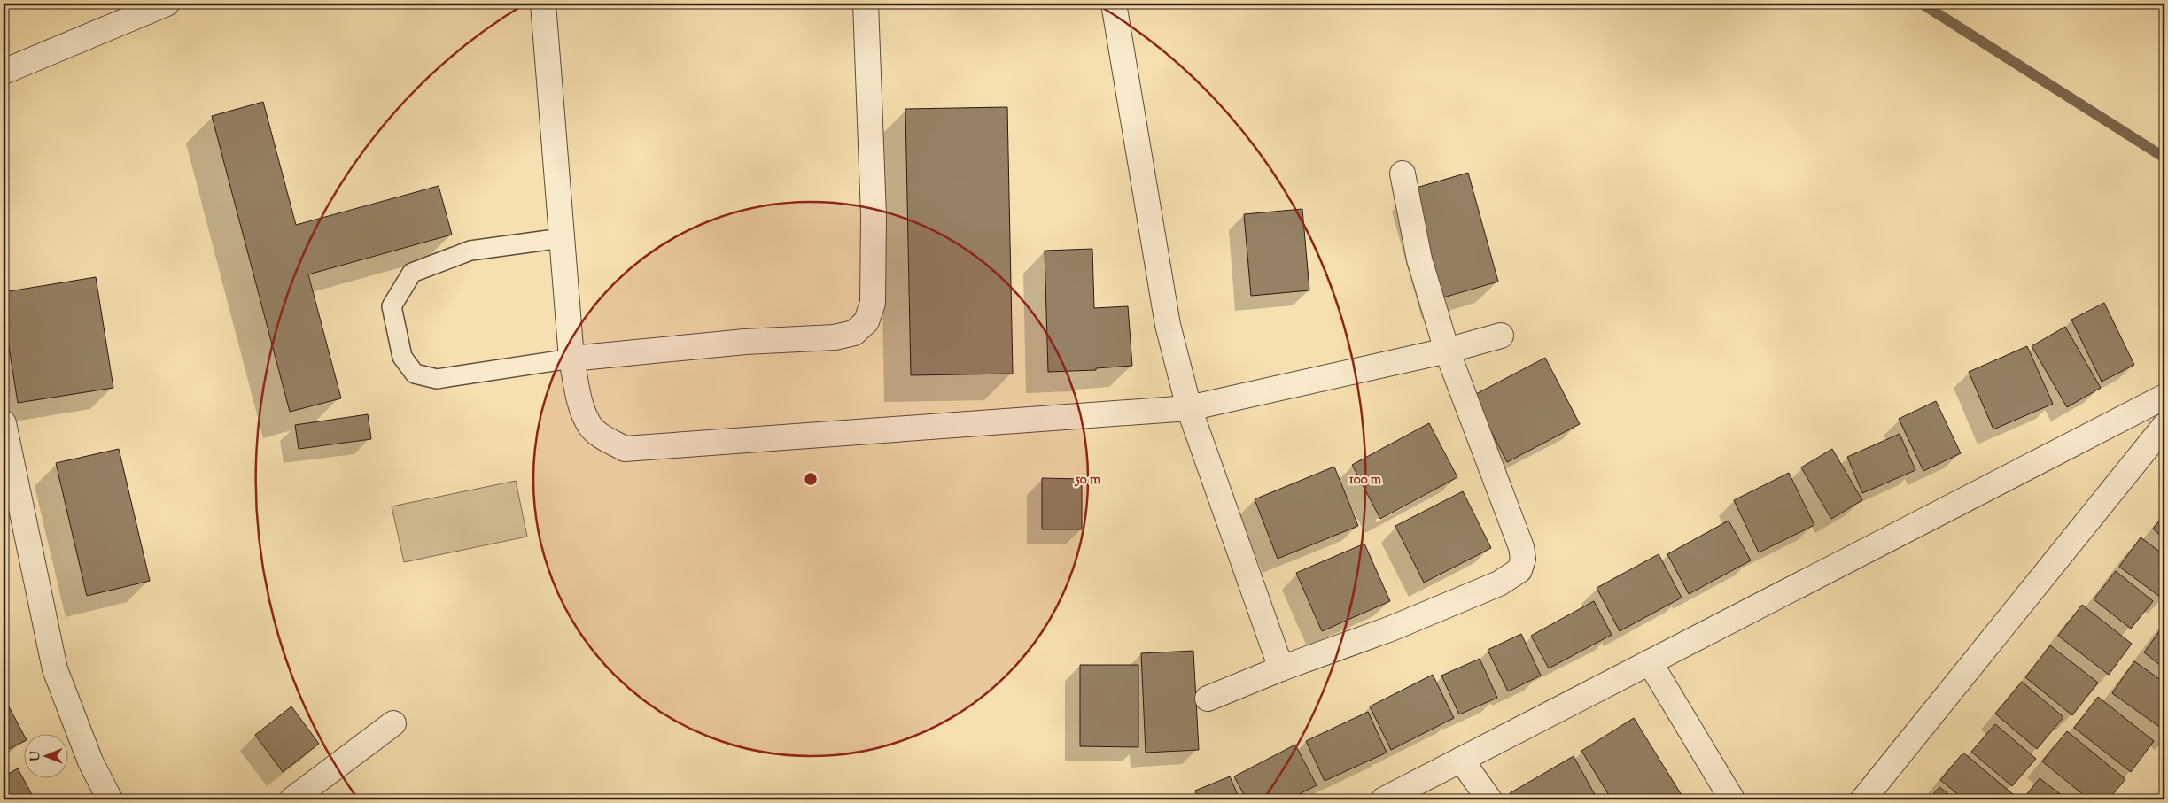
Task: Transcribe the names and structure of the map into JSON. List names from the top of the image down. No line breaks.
{"north":"left","rings":["50 m","100 m"]}
